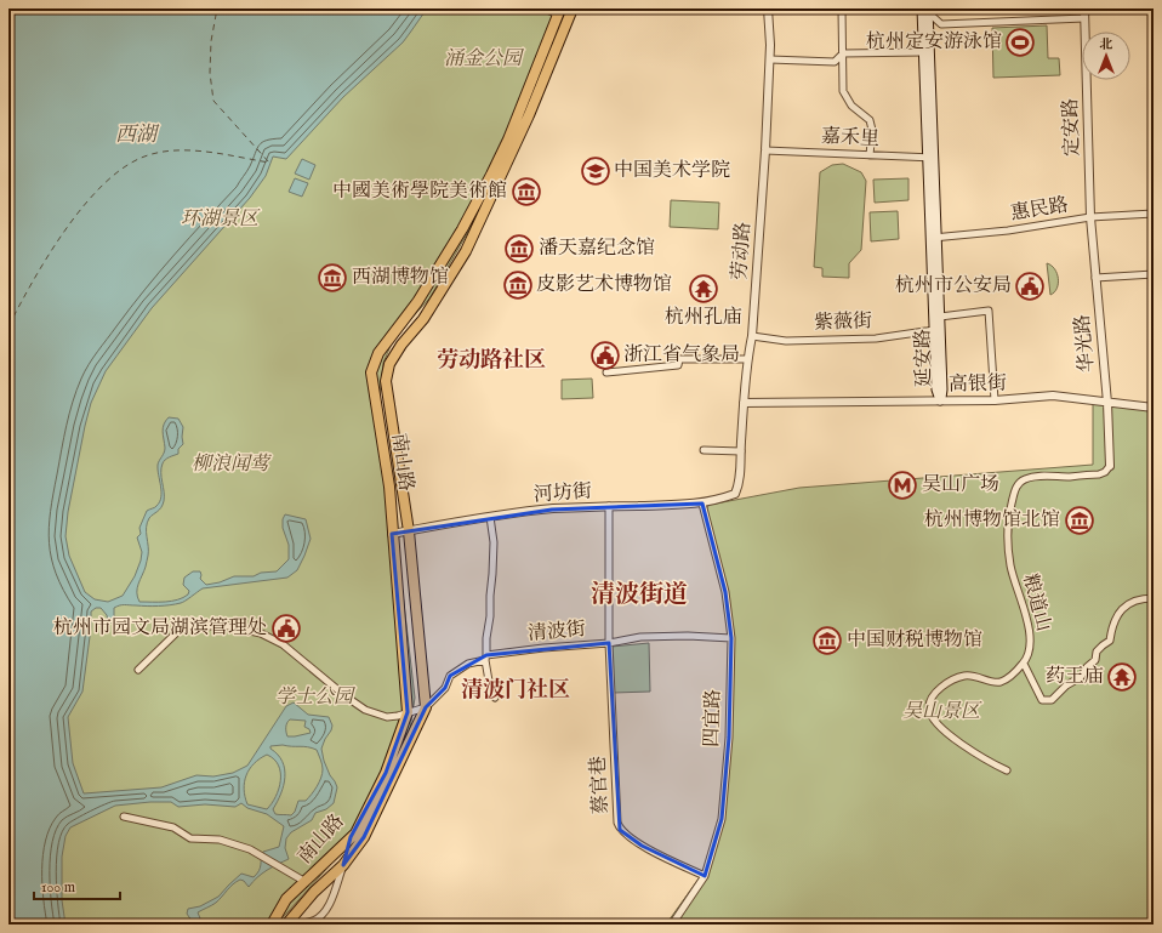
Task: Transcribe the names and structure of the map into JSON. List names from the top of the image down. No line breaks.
{"streets":{"main road":["延安路","南山路"],"street":["定安路","嘉禾里","惠民路","劳动路","紫薇街","华光路","高银街","河坊街","粮道山","清波街","四宜路","蔡官巷"]},"crossings":[["定安路","惠民路"],["定安路","华光路"],["嘉禾里","劳动路"],["嘉禾里","延安路"],["惠民路","华光路"],["惠民路","延安路"],["劳动路","紫薇街"],["劳动路","高银街"],["劳动路","河坊街"],["紫薇街","延安路"],["华光路","高银街"],["华光路","粮道山"],["延安路","高银街"],["南山路","河坊街"],["南山路","清波街"],["河坊街","四宜路"],["清波街","四宜路"],["清波街","蔡官巷"],["四宜路","蔡官巷"]],"districts":["劳动路社区","清波街道","清波门社区"],"water":["西湖"],"parks":["涌金公园","环湖景区","柳浪闻莺","学士公园","吴山景区"],"places":{"sports":["杭州定安游泳馆"],"school or university":["中国美术学院"],"museum":["中國美術學院美術館","潘天嘉纪念馆","西湖博物馆","皮影艺术博物馆","杭州博物馆北馆","中国财税博物馆"],"public building":["杭州市公安局","浙江省气象局","杭州市园文局湖滨管理处"],"temple":["杭州孔庙","药王庙"],"metro station":["吴山广场"]},"scale_bar":"100 m","north":"top"}
